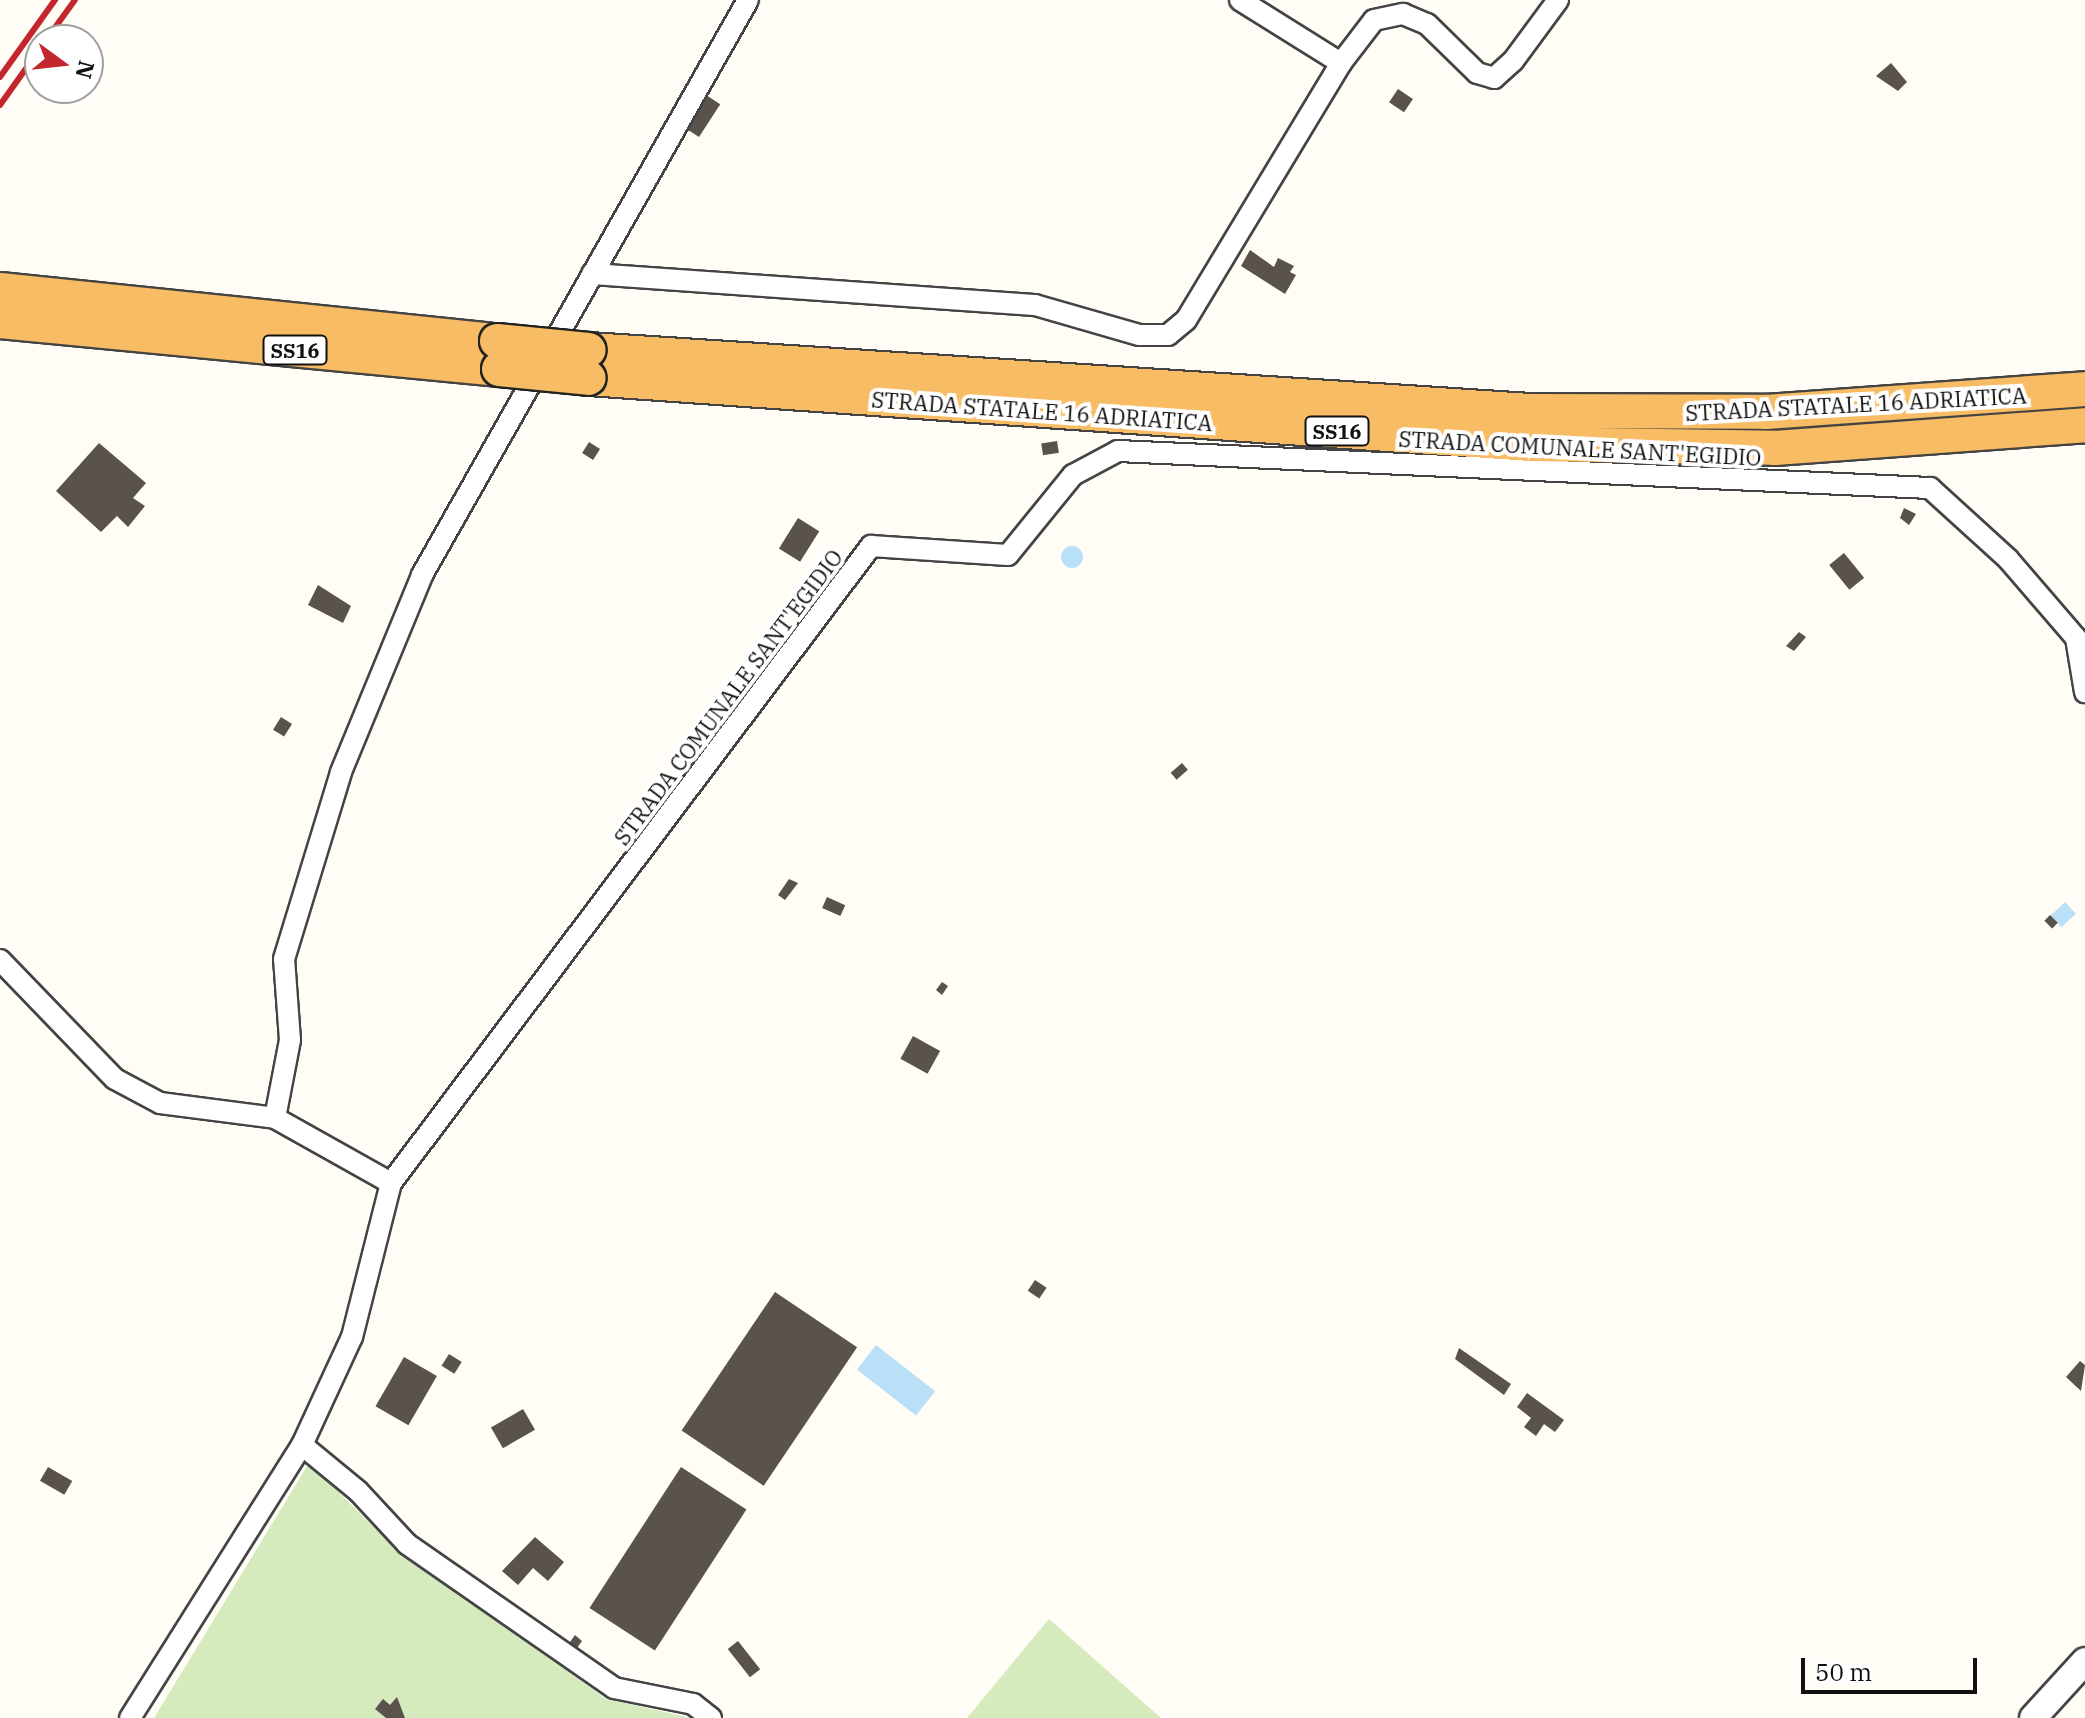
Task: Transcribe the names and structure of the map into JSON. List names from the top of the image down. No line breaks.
{"streets":{"highway":["SS16","STRADA STATALE 16 ADRIATICA"],"street":["STRADA COMUNALE SANT'EGIDIO"]},"scale_bar":"50 m","north":"right"}
